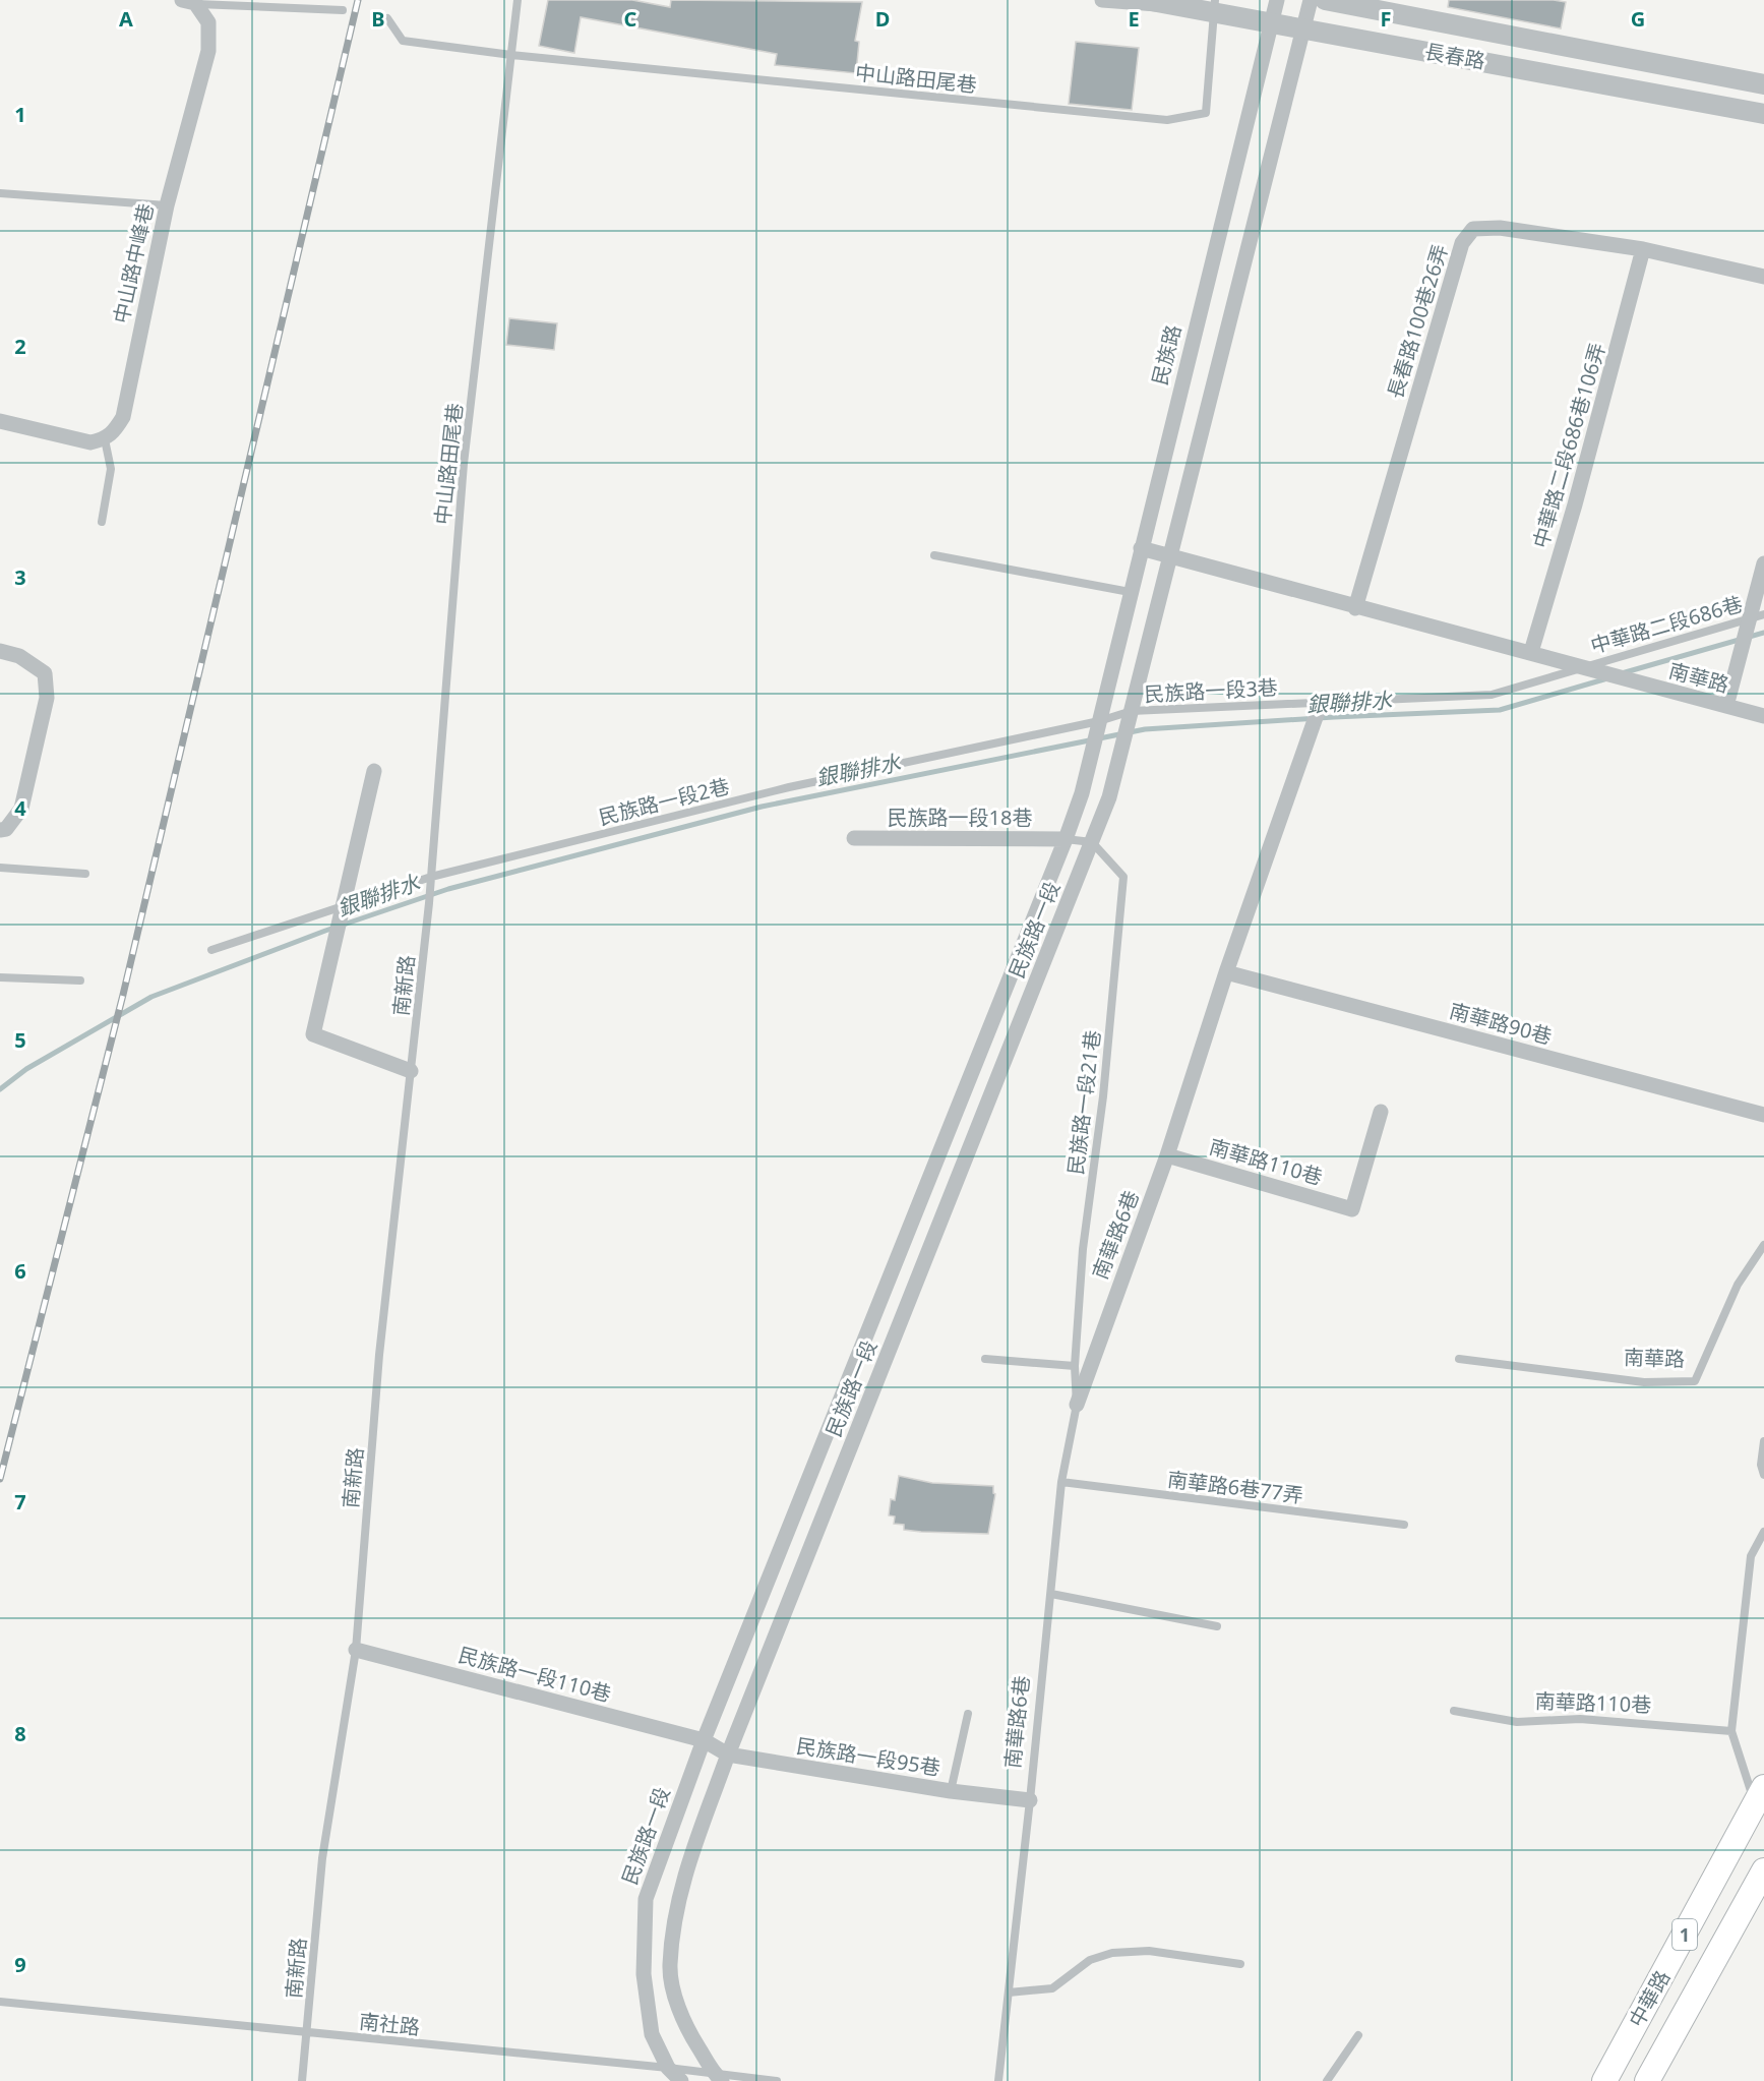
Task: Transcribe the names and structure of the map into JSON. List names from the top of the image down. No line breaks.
{"streets":{"main road":["1","中華路"],"street":["長春路","中山路中峰巷","長春路100巷26弄","民族路","中華路二段686巷106弄","南華路","民族路一段18巷","民族路一段","南華路90巷","南華路110巷","南華路6巷","民族路一段110巷","民族路一段95巷"],"lane":["中山路田尾巷","中華路二段686巷","民族路一段3巷","民族路一段2巷","南新路","民族路一段21巷","南華路6巷77弄","南社路"]},"crossings":[["長春路","中山路田尾巷"],["長春路","民族路"],["中山路田尾巷","民族路一段2巷"],["中山路田尾巷","南新路"],["長春路100巷26弄","中華路二段686巷106弄"],["長春路100巷26弄","南華路"],["民族路","南華路"],["民族路","民族路一段2巷"],["民族路","民族路一段"],["中華路二段686巷106弄","南華路"],["中華路二段686巷","南華路"],["中華路二段686巷","民族路一段3巷"],["南華路","民族路一段3巷"],["民族路一段3巷","民族路一段2巷"],["民族路一段3巷","民族路一段"],["民族路一段3巷","南華路6巷"],["民族路一段2巷","民族路一段"],["民族路一段2巷","南新路"],["民族路一段18巷","民族路一段"],["民族路一段","民族路一段21巷"],["民族路一段","民族路一段110巷"],["民族路一段","民族路一段95巷"],["民族路一段","南社路"],["南新路","民族路一段110巷"],["南新路","南社路"],["南華路90巷","南華路6巷"],["民族路一段21巷","南華路6巷"],["南華路110巷","南華路6巷"],["南華路6巷","南華路6巷77弄"],["南華路6巷","民族路一段95巷"],["民族路一段110巷","民族路一段95巷"]],"water":["銀聯排水"],"grid":{"columns":["A","B","C","D","E","F","G"],"rows":["1","2","3","4","5","6","7","8","9"]}}
